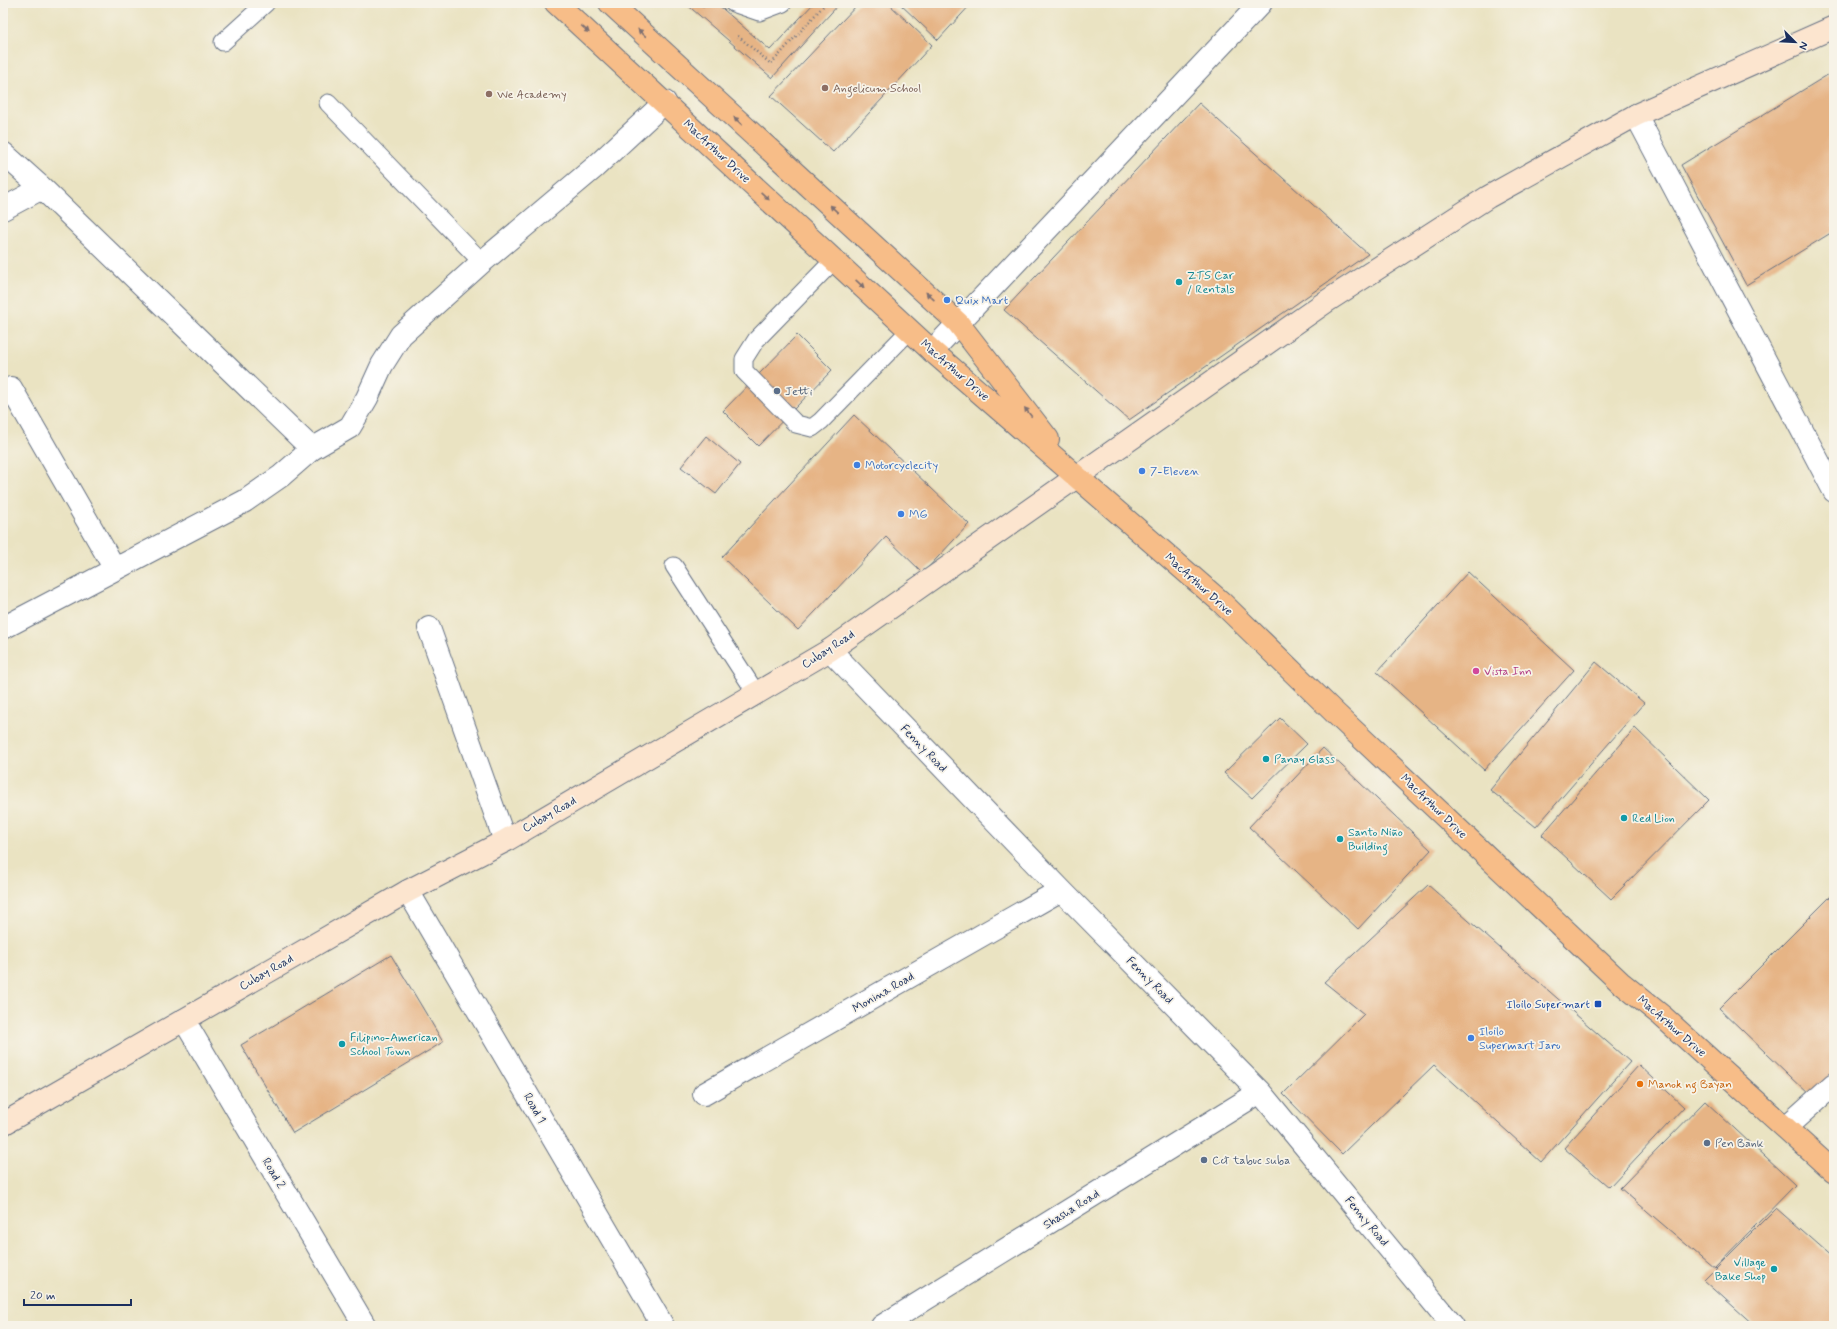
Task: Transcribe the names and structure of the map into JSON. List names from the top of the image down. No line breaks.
{"streets":{"main road":["MacArthur Drive"],"street":["Cubay Road","Fenny Road","Monina Road","Road 1","Road 2","Shasha Road"]},"crossings":[["MacArthur Drive","Cubay Road"],["Cubay Road","Fenny Road"],["Cubay Road","Road 1"],["Cubay Road","Road 2"],["Fenny Road","Monina Road"],["Fenny Road","Shasha Road"]],"places":{"other":["Angelicum School","We Academy","ZTS Car / Rentals","Quix Mart","Jetti","Motorcyclecity","7-Eleven","MG","Vista Inn","Panay Glass","Red Lion","Santo Niño Building","Iloilo Supermart Jaro","Filipino-American School Town","Manok ng Bayan","Pen Bank","Cct tabuc suba","Village Bake Shop"],"transit":["Iloilo Supermart"]},"scale_bar":"20 m","north":"bottom right"}
